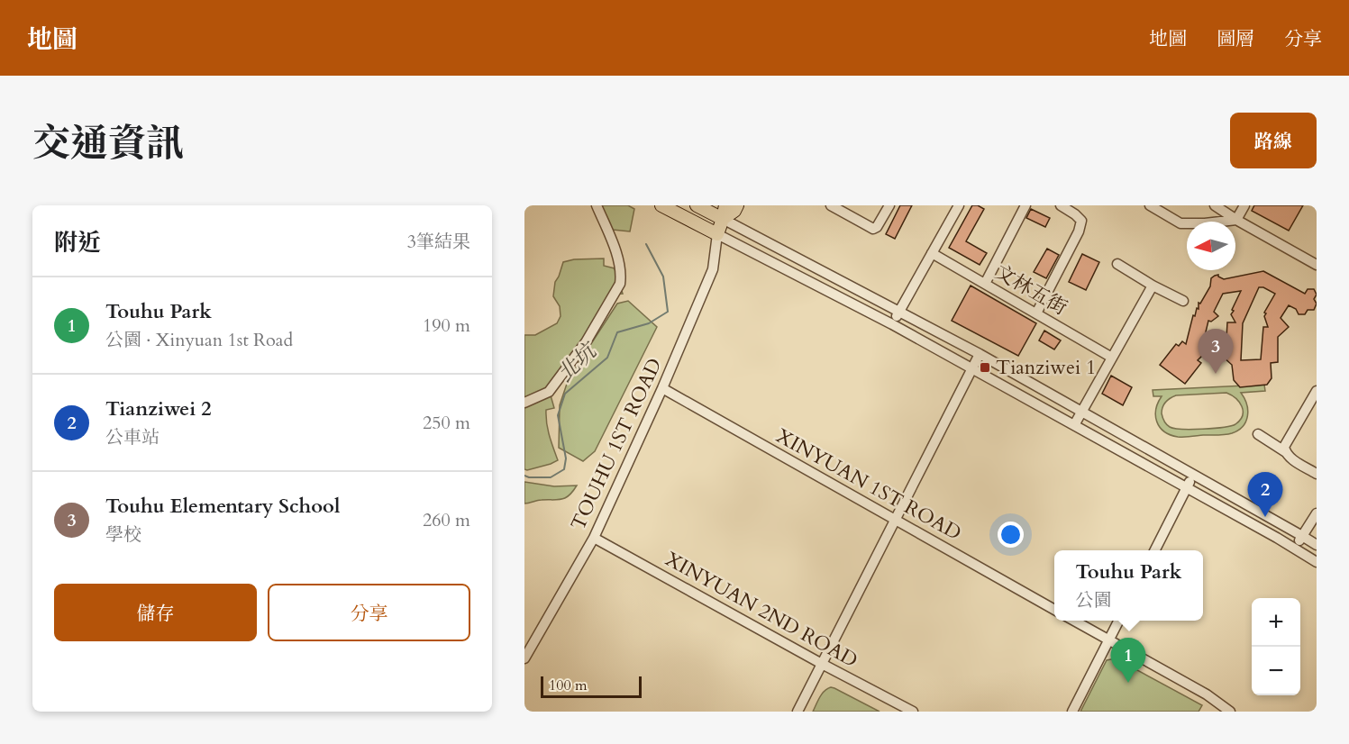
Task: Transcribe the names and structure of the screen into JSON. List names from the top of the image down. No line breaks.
{"streets":{"street":["文林五街","TOUHU 1ST ROAD","XINYUAN 1ST ROAD","XINYUAN 2ND ROAD"]},"crossings":[["TOUHU 1ST ROAD","XINYUAN 1ST ROAD"],["TOUHU 1ST ROAD","XINYUAN 2ND ROAD"]],"water":["北坑"],"places":{"transit":["Tianziwei 1"]},"scale_bar":"100 m","north":"left","page":{"header":"地圖","nav":["地圖","圖層","分享"],"title":"交通資訊","buttons":["路線",["儲存","分享"]],"heading":["附近","3筆結果"],"list":[{"mark":"1","name":"Touhu Park","note":"公園 · Xinyuan 1st Road","value":"190 m"},{"mark":"2","name":"Tianziwei 2","note":"公車站","value":"250 m"},{"mark":"3","name":"Touhu Elementary School","note":"學校","value":"260 m"}],"pins":["3","2","1"],"popup":["Touhu Park","公園"],"map_buttons":["+","−"],"scale":"100 m"}}
